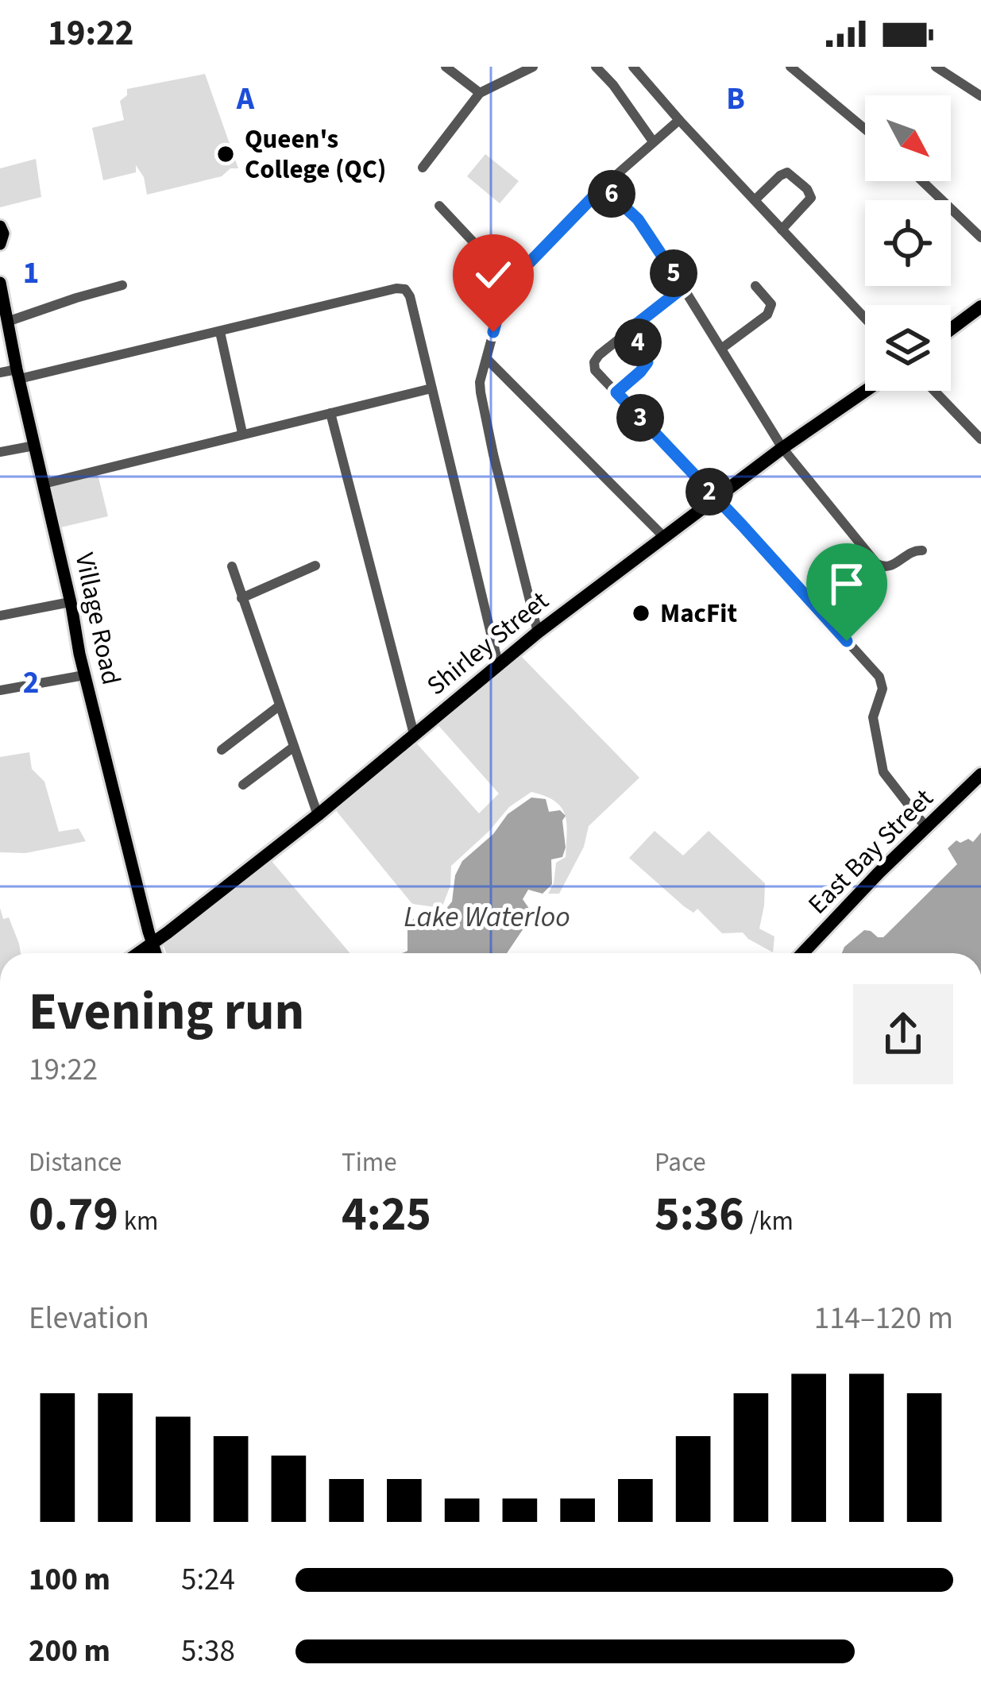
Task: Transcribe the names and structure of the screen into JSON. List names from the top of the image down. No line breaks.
{"streets":{"highway":["Shirley Street","East Bay Street"],"main road":["Village Road"]},"crossings":[["Village Road","Shirley Street"]],"water":["Lake Waterloo"],"places":["Queen's College (QC)","MacFit"],"north":"bottom right","page":{"status":"19:22","pins":["6","5","4","3","2"],"heading":["Evening run","19:22"],"stats":[["Distance","0.79 km"],["Time","4:25"],["Pace","5:36 /km"]],"chart":["Elevation","114–120 m"],"list":[{"name":"100 m","note":"5:24"},{"name":"200 m","note":"5:38"}]},"grid":{"columns":["A","B"],"rows":["1","2"]}}
